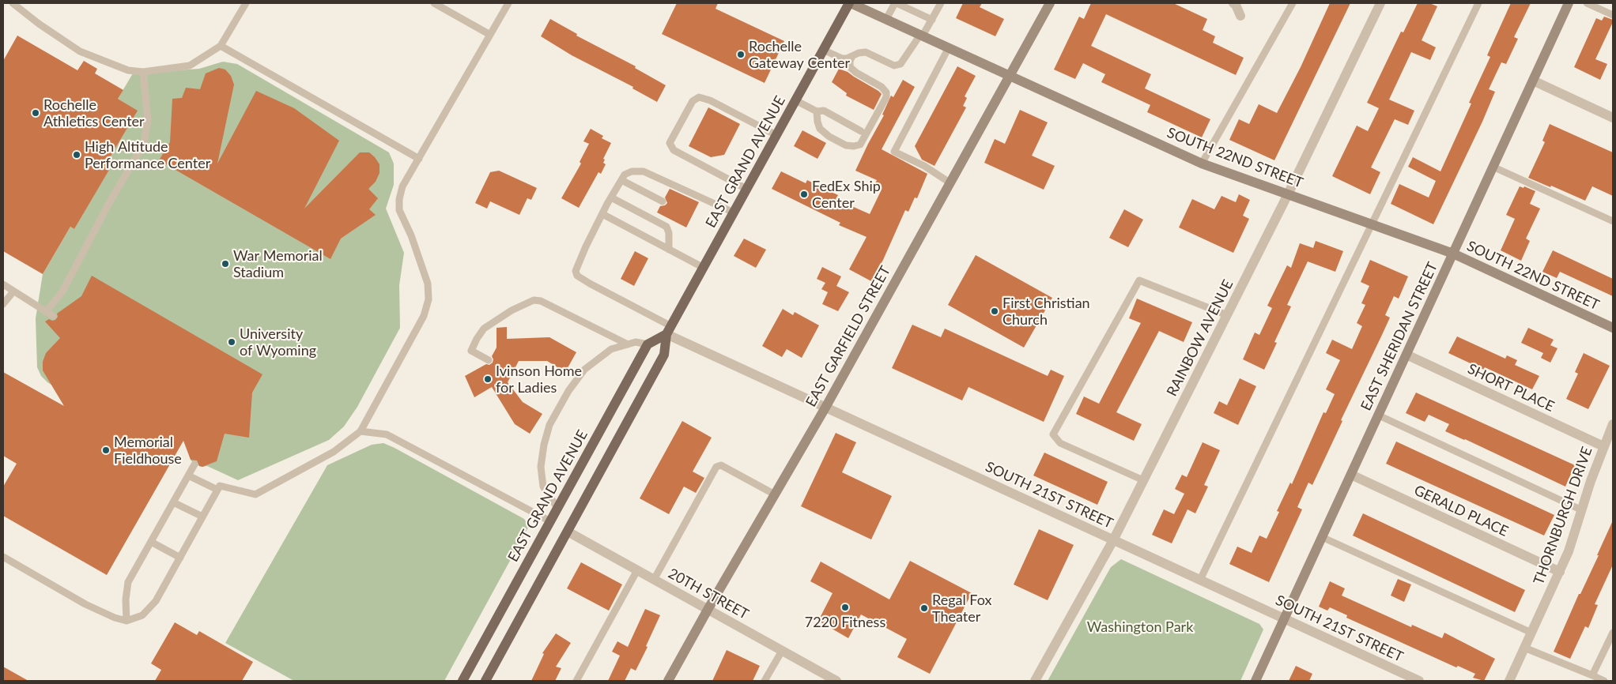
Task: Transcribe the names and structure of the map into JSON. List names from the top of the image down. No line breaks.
{"streets":{"main road":["EAST GRAND AVENUE"],"street":["SOUTH 22ND STREET","EAST GARFIELD STREET","EAST SHERIDAN STREET","RAINBOW AVENUE","SHORT PLACE","SOUTH 21ST STREET","GERALD PLACE","THORNBURGH DRIVE","20TH STREET"]},"crossings":[["SOUTH 22ND STREET","EAST GRAND AVENUE"],["SOUTH 22ND STREET","EAST GARFIELD STREET"],["SOUTH 22ND STREET","EAST SHERIDAN STREET"],["SOUTH 22ND STREET","RAINBOW AVENUE"],["EAST GRAND AVENUE","SOUTH 21ST STREET"],["EAST GRAND AVENUE","20TH STREET"],["EAST GARFIELD STREET","SOUTH 21ST STREET"],["EAST GARFIELD STREET","20TH STREET"],["EAST SHERIDAN STREET","SHORT PLACE"],["EAST SHERIDAN STREET","SOUTH 21ST STREET"],["EAST SHERIDAN STREET","GERALD PLACE"],["RAINBOW AVENUE","SOUTH 21ST STREET"],["SHORT PLACE","THORNBURGH DRIVE"],["GERALD PLACE","THORNBURGH DRIVE"]],"parks":["Washington Park"],"places":["Rochelle Gateway Center","Rochelle Athletics Center","High Altitude Performance Center","FedEx Ship Center","War Memorial Stadium","First Christian Church","University of Wyoming","Ivinson Home for Ladies","Memorial Fieldhouse","7220 Fitness","Regal Fox Theater"]}
